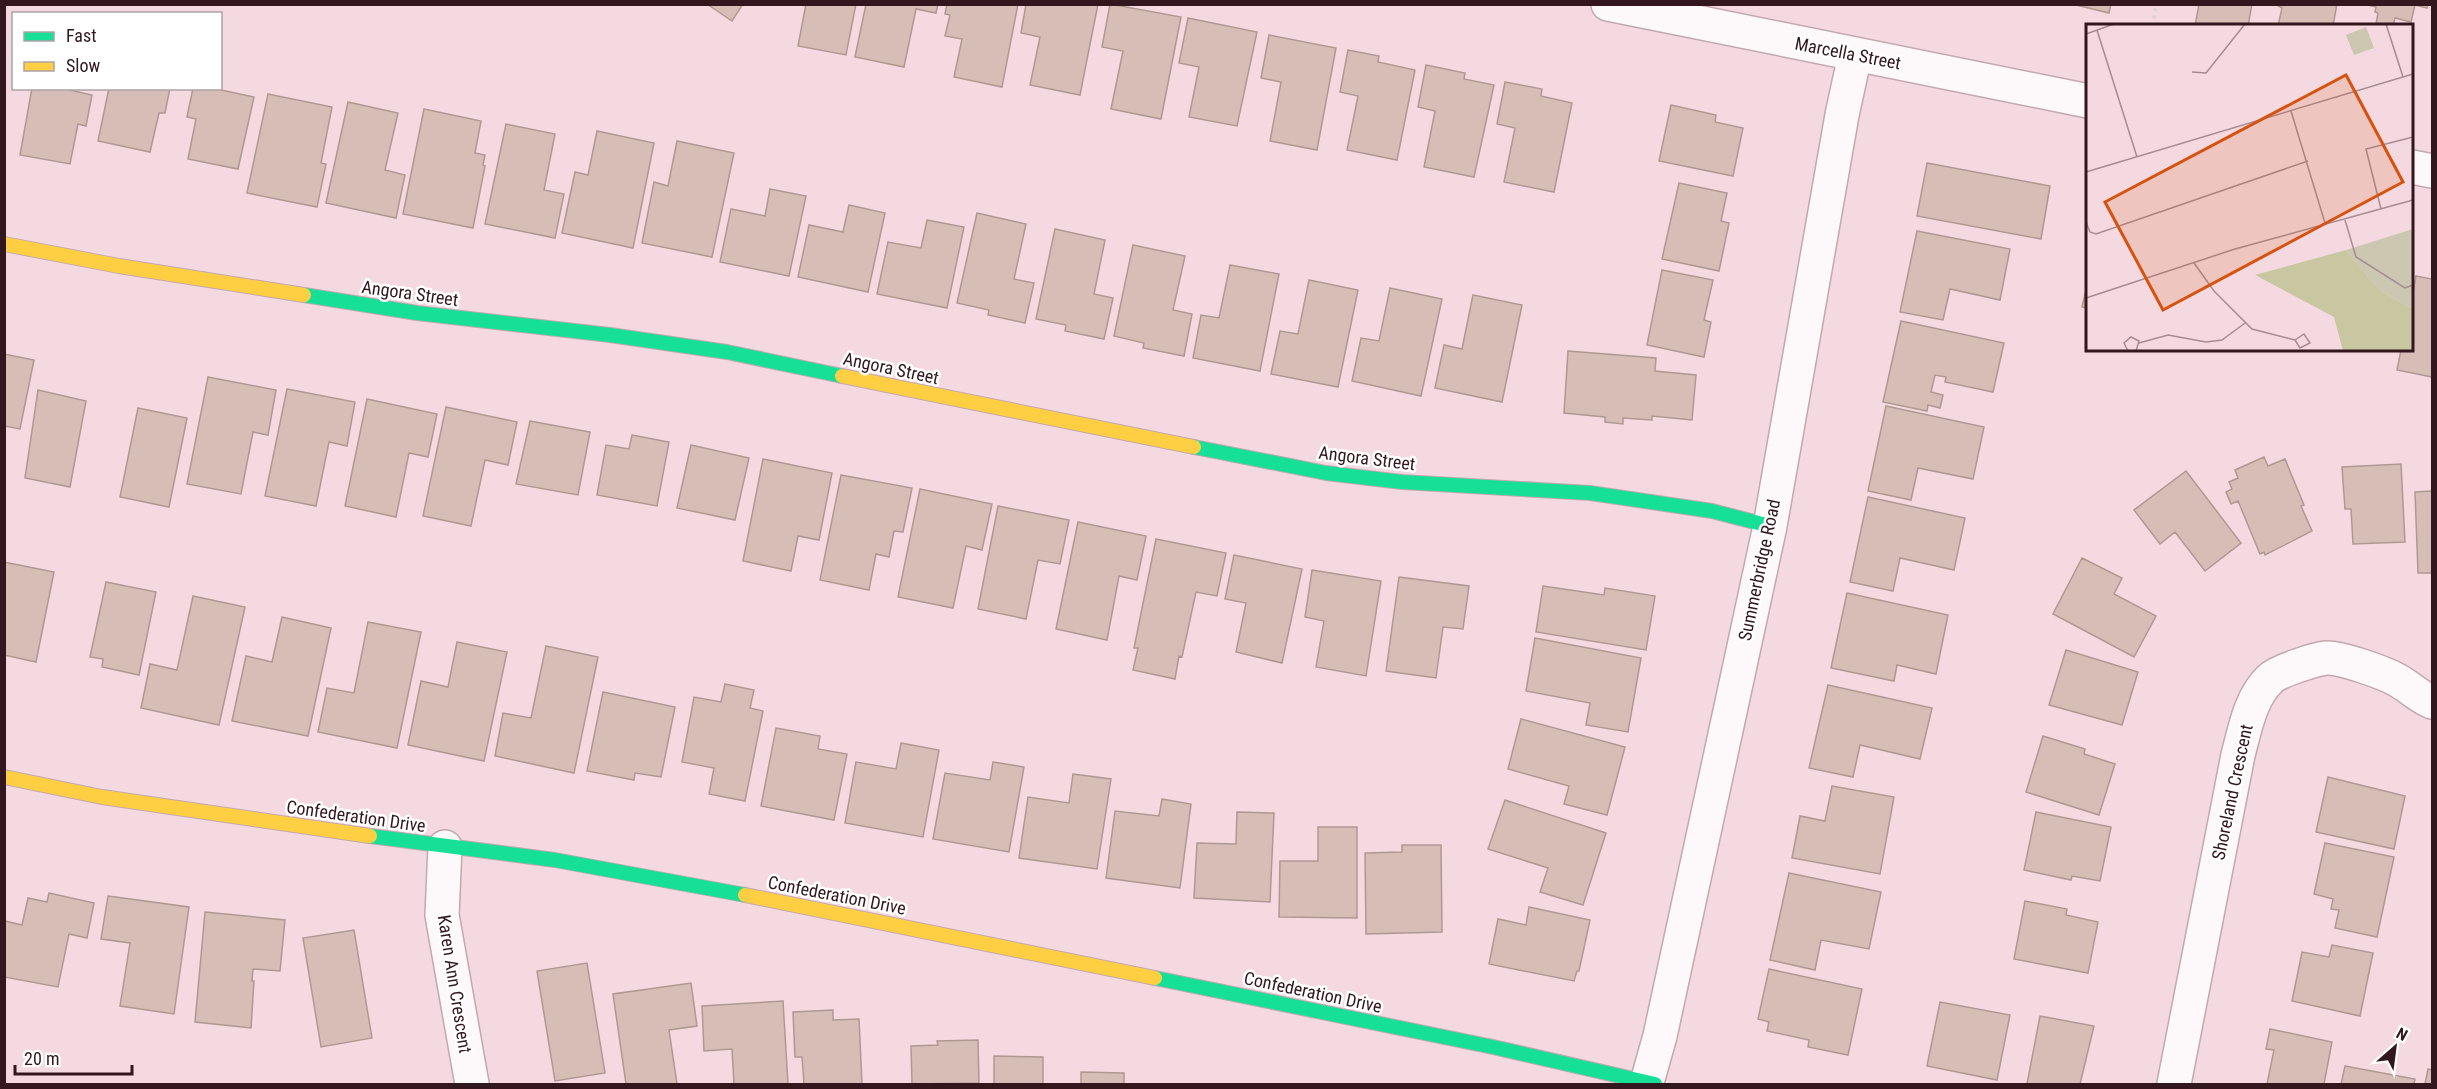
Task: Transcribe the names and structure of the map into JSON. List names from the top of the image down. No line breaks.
{"streets":{"street":["Marcella Street","Angora Street","Summerbridge Road","Shoreland Crescent","Confederation Drive","Karen Ann Crescent"]},"crossings":[["Marcella Street","Summerbridge Road"],["Angora Street","Summerbridge Road"],["Summerbridge Road","Confederation Drive"],["Confederation Drive","Karen Ann Crescent"]],"legend":["Fast","Slow"],"scale_bar":"20 m","north":"top right"}
